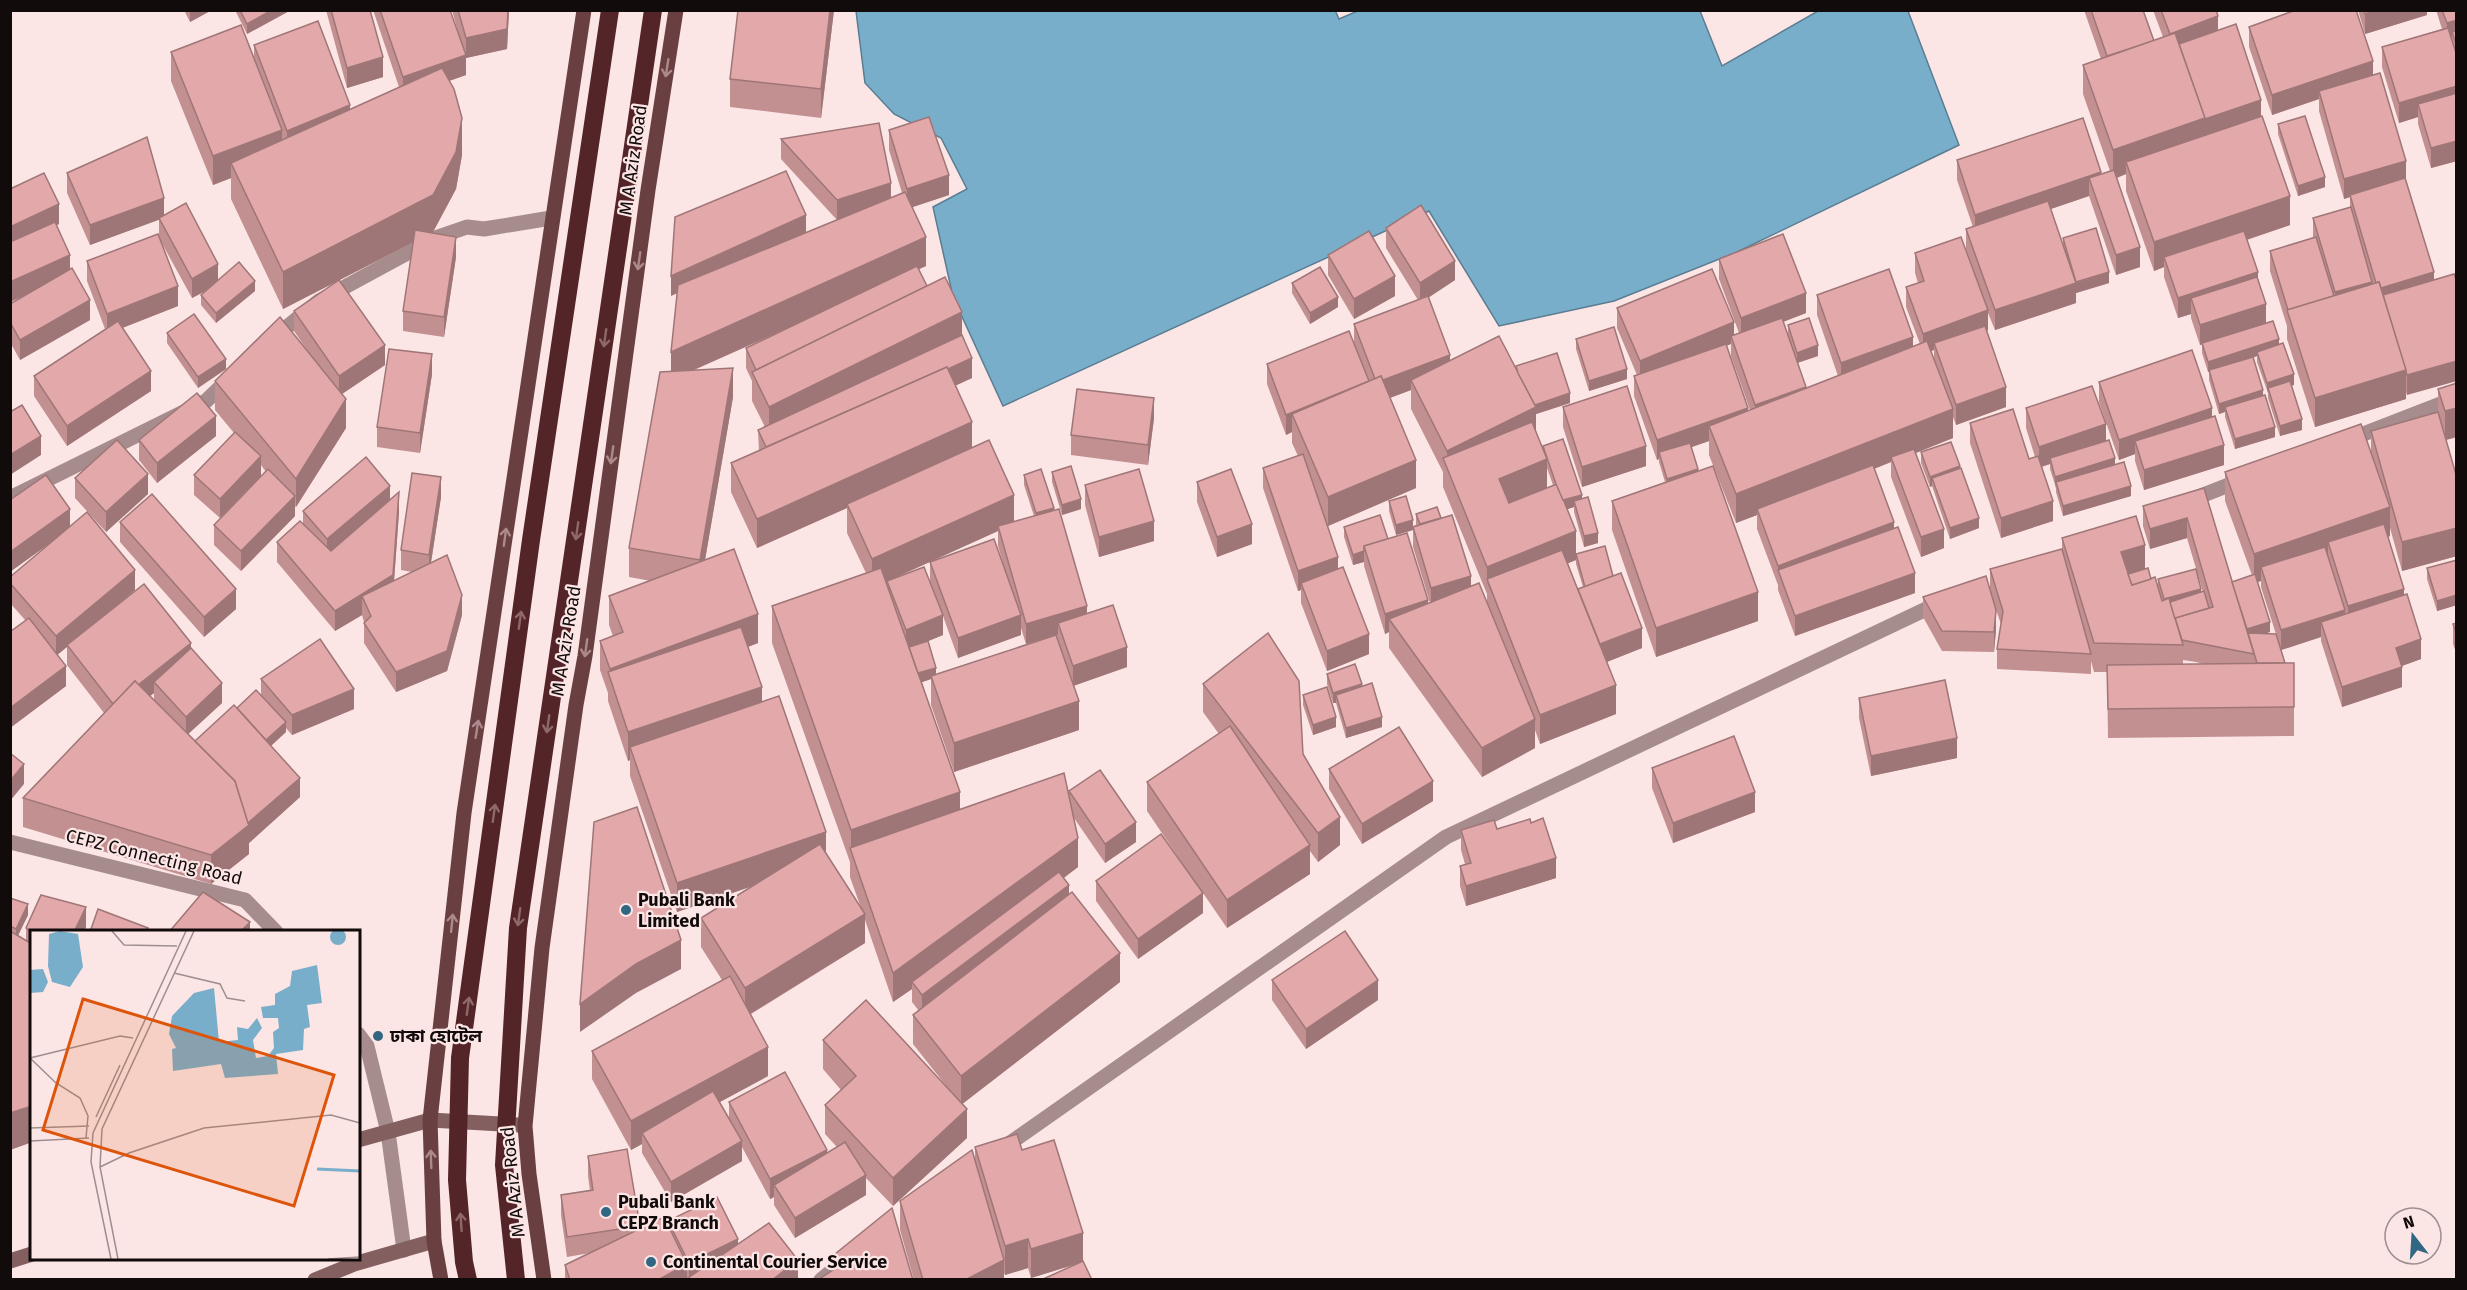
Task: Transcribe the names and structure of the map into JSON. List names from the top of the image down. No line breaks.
{"streets":{"main road":["M A Aziz Road"],"street":["CEPZ Connecting Road"]},"places":["Pubali Bank Limited","ঢাকা হোটেল","Pubali Bank CEPZ Branch","Continental Courier Service"],"north":"top"}
